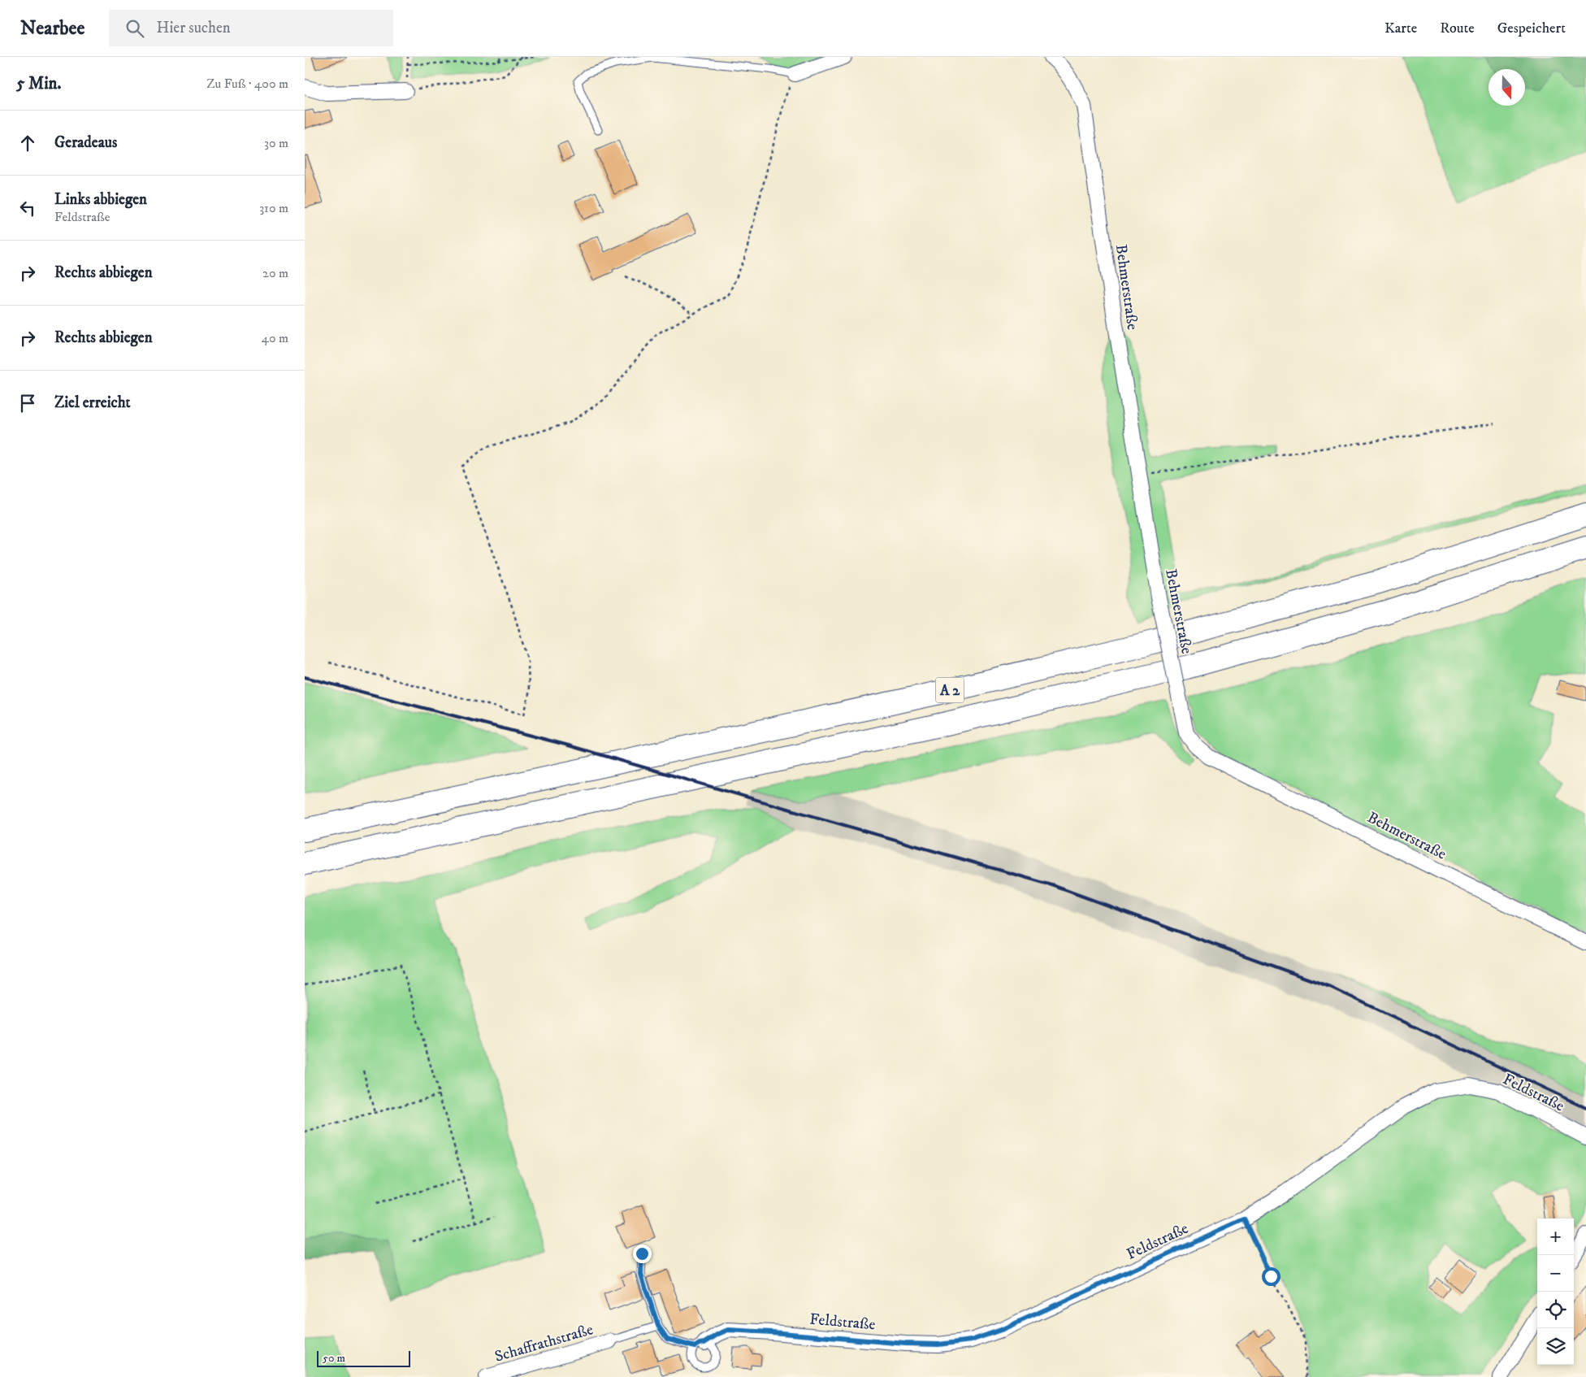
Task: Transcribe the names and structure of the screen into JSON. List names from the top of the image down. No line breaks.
{"streets":{"highway":["A 2"],"street":["Behmerstraße","Feldstraße","Schaffrathstraße"]},"scale_bar":"50 m","north":"bottom","page":{"header":"Nearbee","search":"Hier suchen","nav":["Karte","Route","Gespeichert"],"heading":["5 Min.","Zu Fuß · 400 m"],"list":[["Geradeaus","30 m"],["Links abbiegen","Feldstraße","310 m"],["Rechts abbiegen","20 m"],["Rechts abbiegen","40 m"],"Ziel erreicht"],"map_buttons":["+","−"],"scale":"50 m"}}
